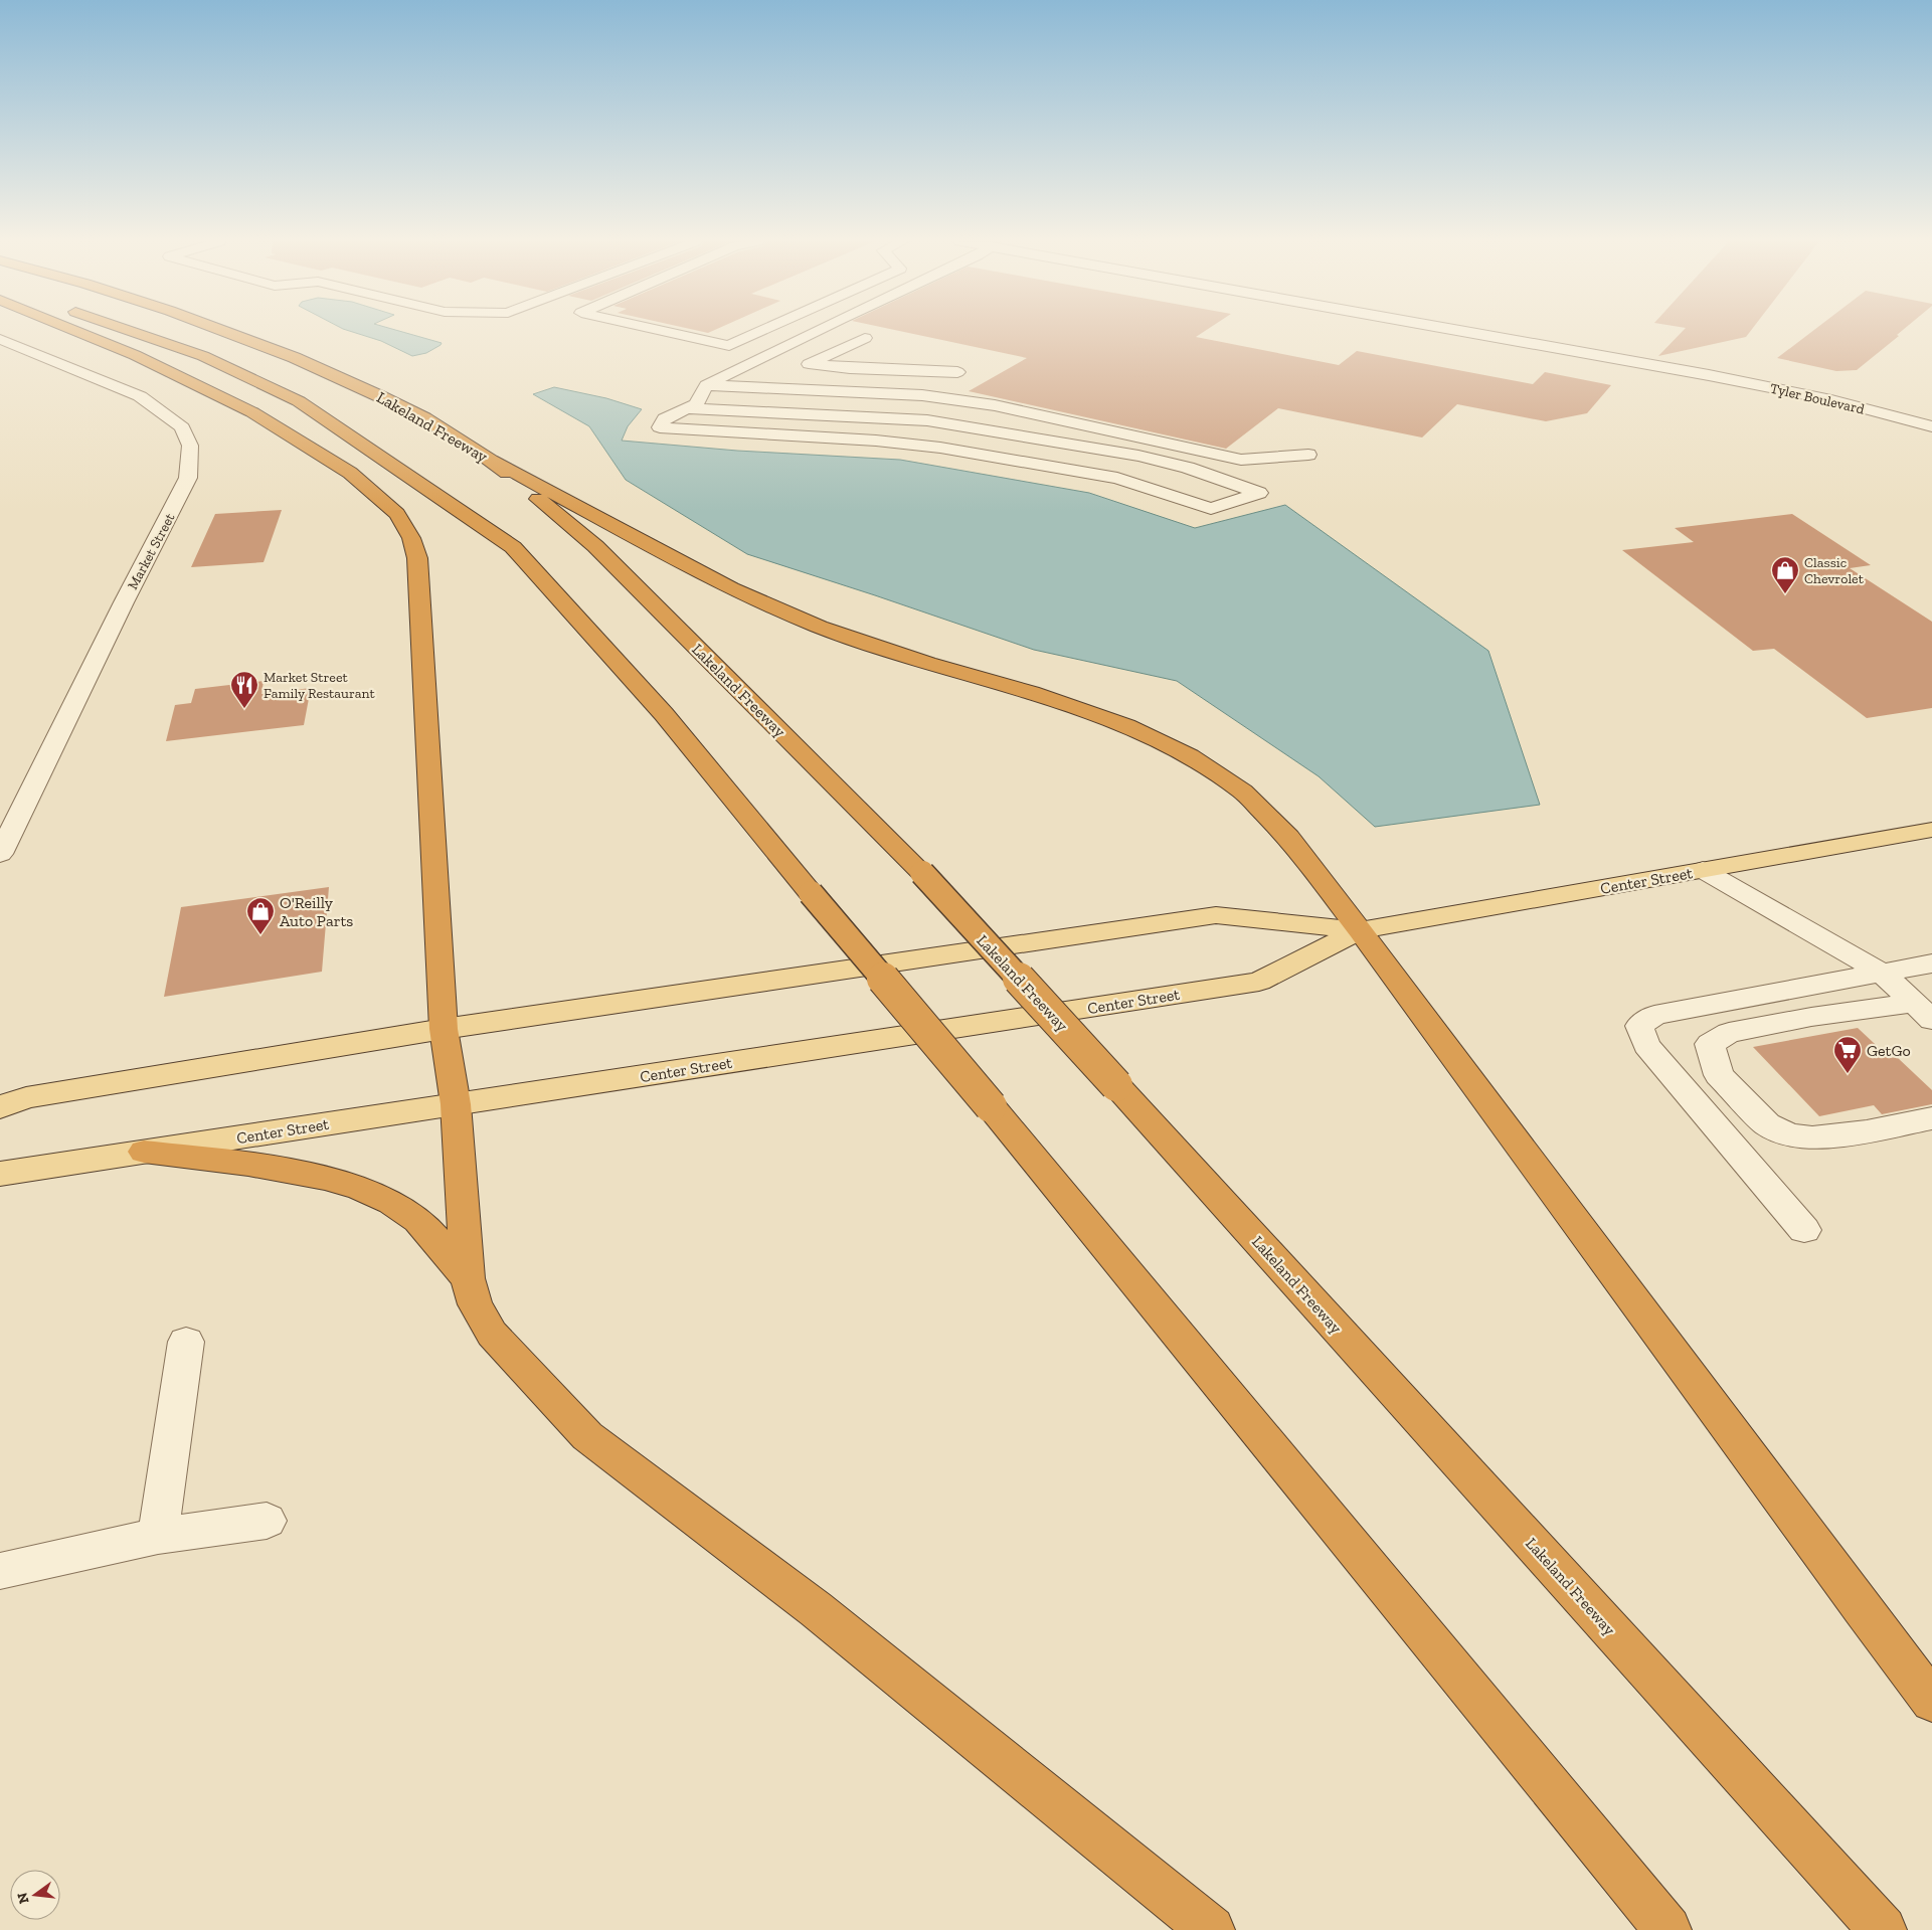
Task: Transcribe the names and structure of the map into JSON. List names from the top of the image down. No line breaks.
{"streets":{"highway":["Lakeland Freeway"],"main road":["Center Street"],"street":["Tyler Boulevard","Market Street"]},"places":{"shop":["Classic Chevrolet","O'Reilly Auto Parts"],"restaurant":["Market Street Family Restaurant"],"supermarket":["GetGo"]},"north":"left"}
